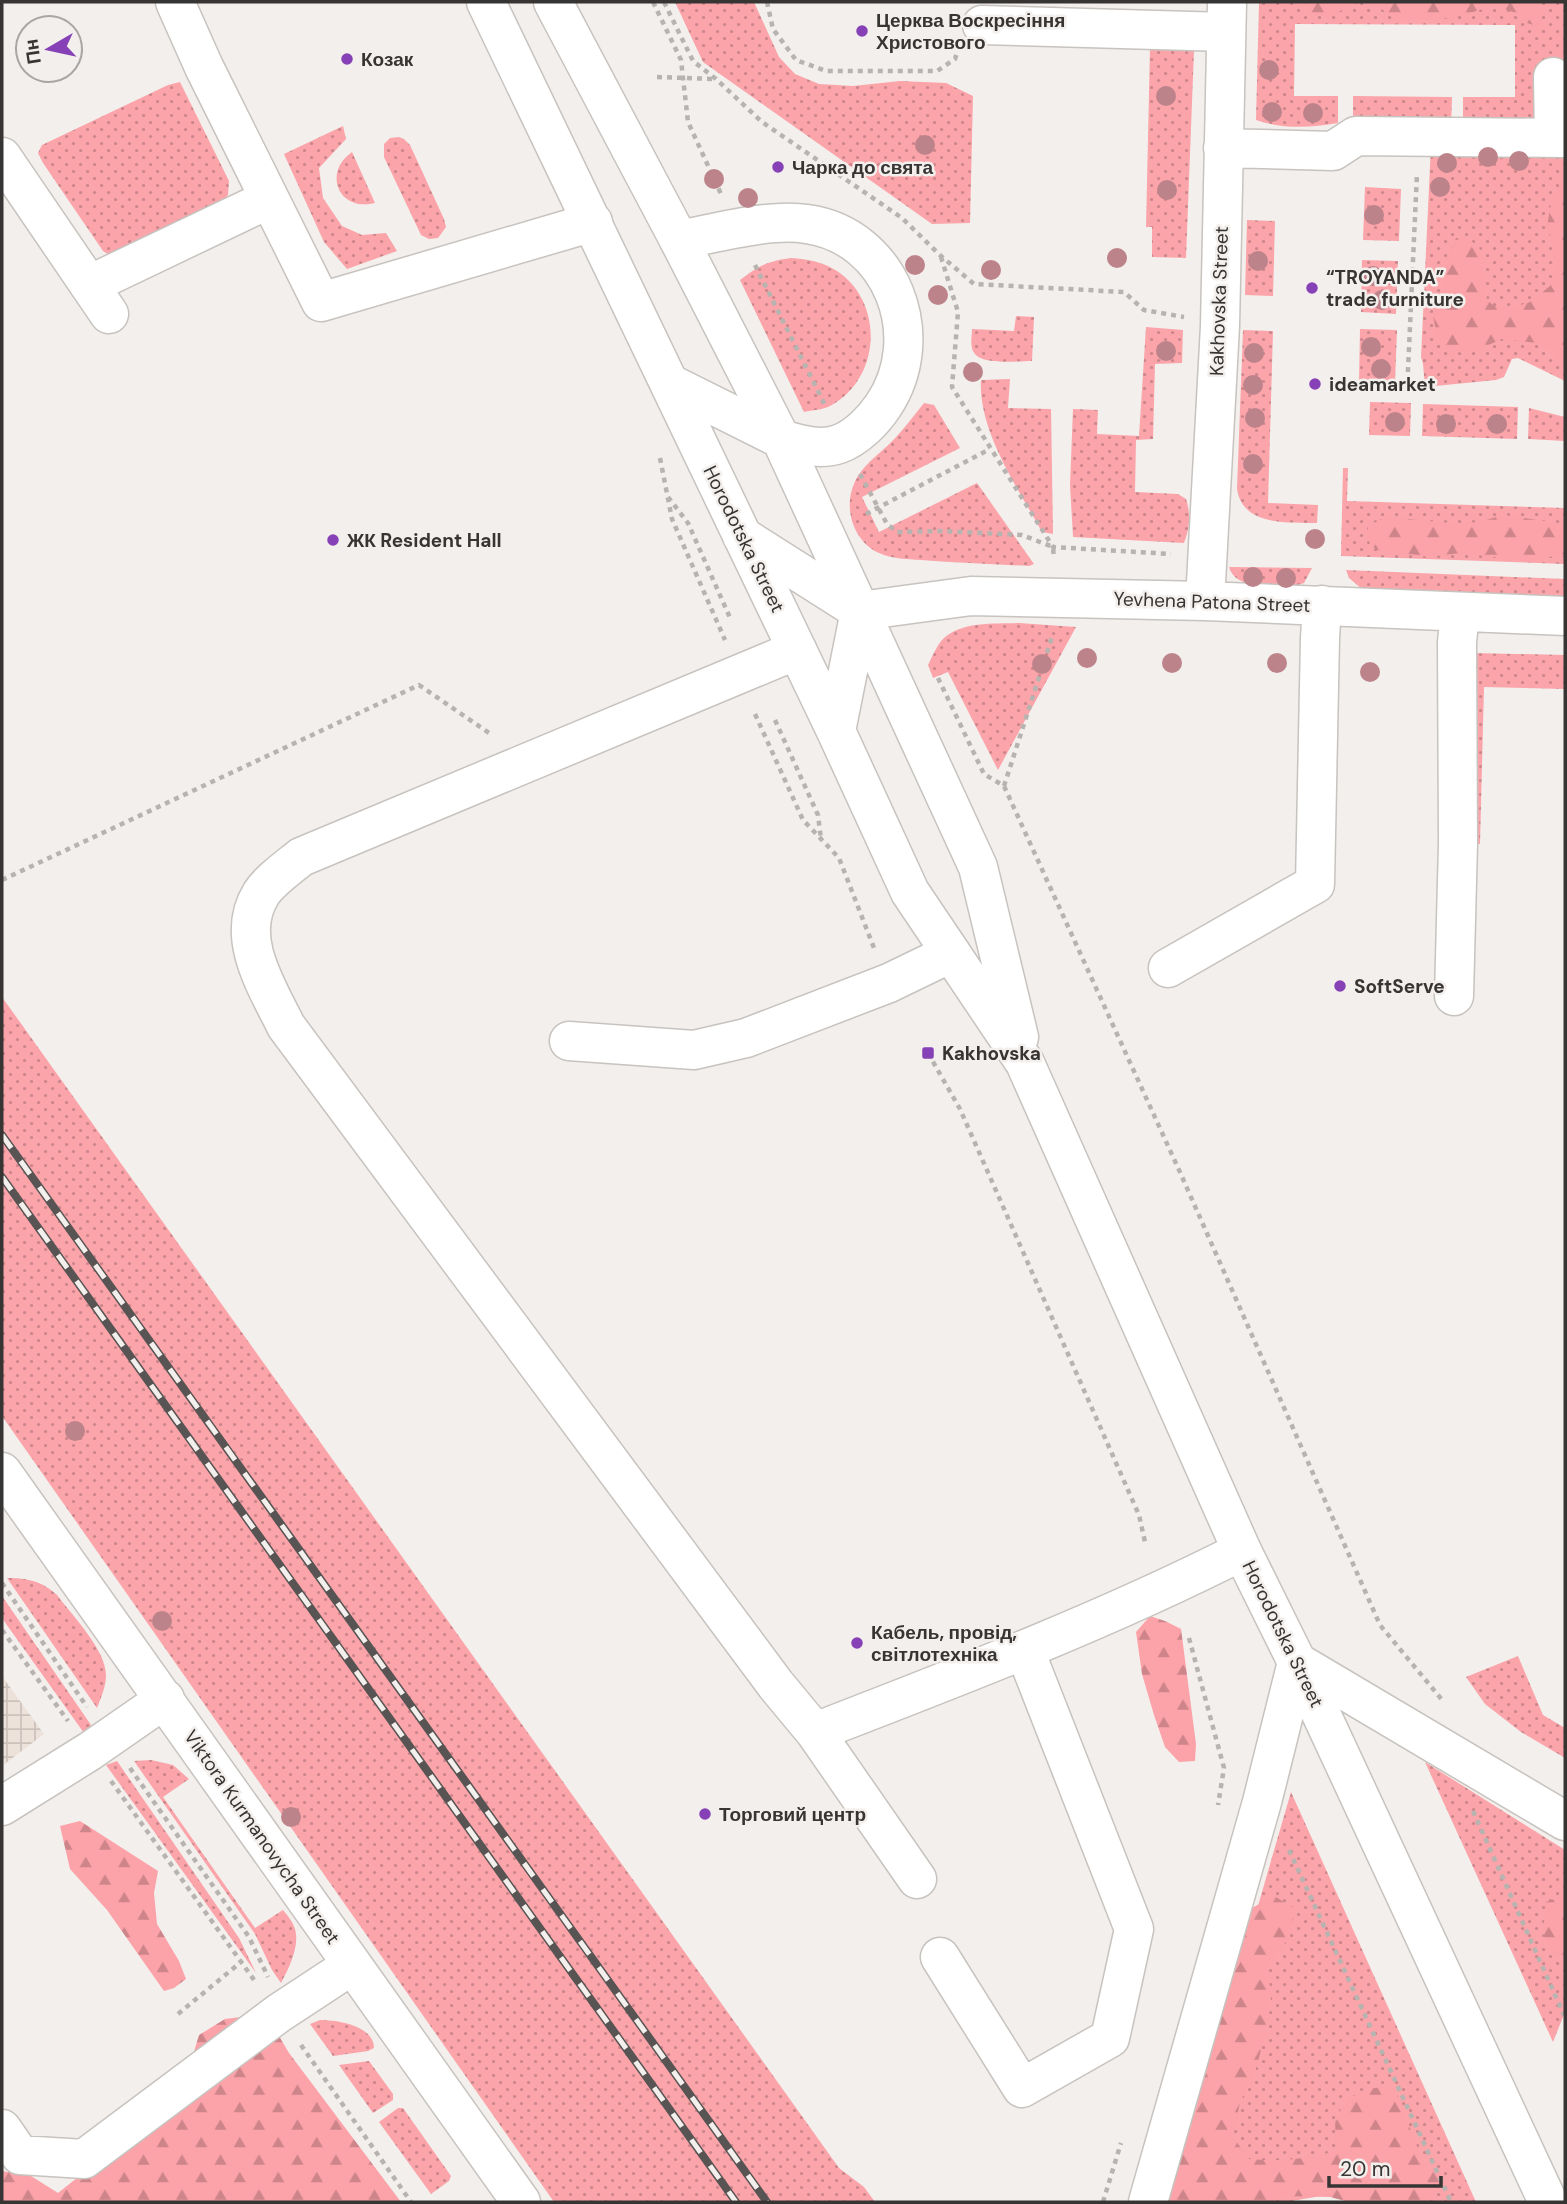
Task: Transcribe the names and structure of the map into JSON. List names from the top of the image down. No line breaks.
{"streets":{"main road":["Kakhovska Street","Horodotska Street","Yevhena Patona Street","Viktora Kurmanovycha Street"]},"crossings":[["Kakhovska Street","Yevhena Patona Street"],["Horodotska Street","Yevhena Patona Street"]],"places":{"other":["Церква Воскресіння Христового","Козак","Чарка до свята","“TROYANDA” trade furniture","ideamarket","ЖК Resident Hall","SoftServe","Кабель, провід, світлотехніка","Торговий центр"],"transit":["Kakhovska"]},"scale_bar":"20 m","north":"left"}
